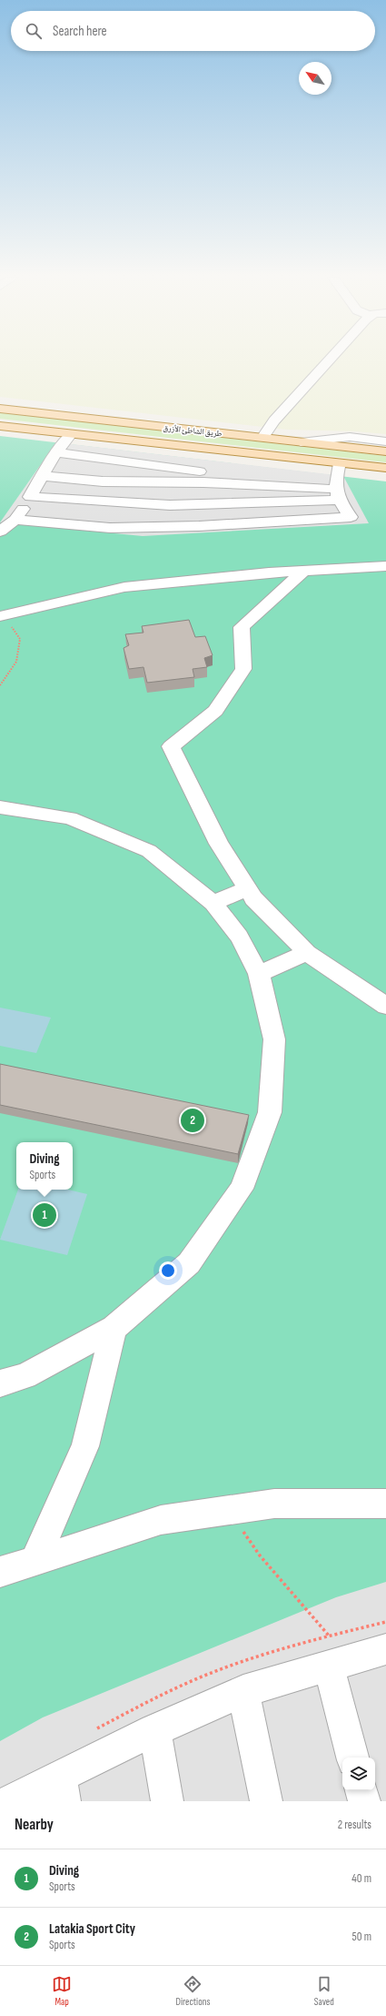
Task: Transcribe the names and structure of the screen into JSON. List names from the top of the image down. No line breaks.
{"streets":{"main road":["طريق الشاطئ الأزرق"]},"north":"top left","page":{"search":"Search here","pins":["2","1"],"popup":["Diving","Sports"],"heading":["Nearby","2 results"],"list":[{"mark":"1","name":"Diving","note":"Sports","value":"40 m"},{"mark":"2","name":"Latakia Sport City","note":"Sports","value":"50 m"}],"nav":["Map","Directions","Saved"]}}
